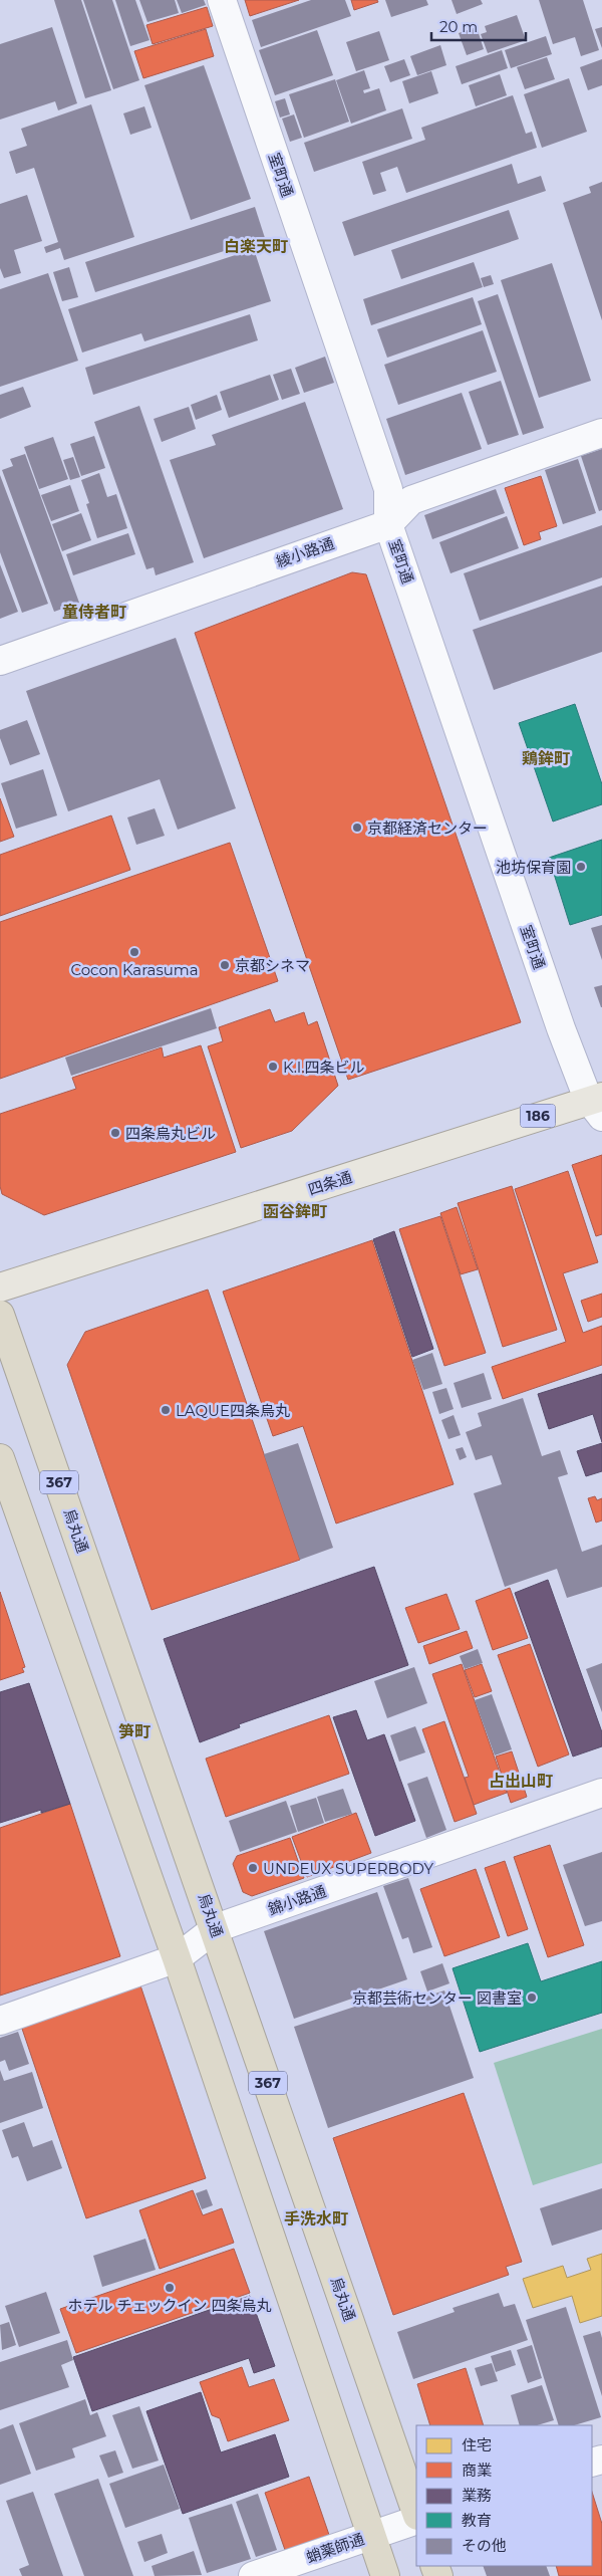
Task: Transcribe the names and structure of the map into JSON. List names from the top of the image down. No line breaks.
{"streets":{"highway":["367","烏丸通"],"main road":["186","四条通"],"street":["室町通","綾小路通","錦小路通","蛸薬師通"]},"crossings":[["室町通","綾小路通"],["室町通","四条通"],["烏丸通","錦小路通"]],"districts":["白楽天町","童侍者町","鶏鉾町","函谷鉾町","笋町","占出山町","手洗水町"],"places":["京都経済センター","池坊保育園","Cocon Karasuma","京都シネマ","K.I.四条ビル","四条烏丸ビル","LAQUE四条烏丸","UNDEUX SUPERBODY","京都芸術センター 図書室","ホテル チェックイン 四条烏丸"],"legend":["住宅","商業","業務","教育","その他"],"scale_bar":"20 m"}
